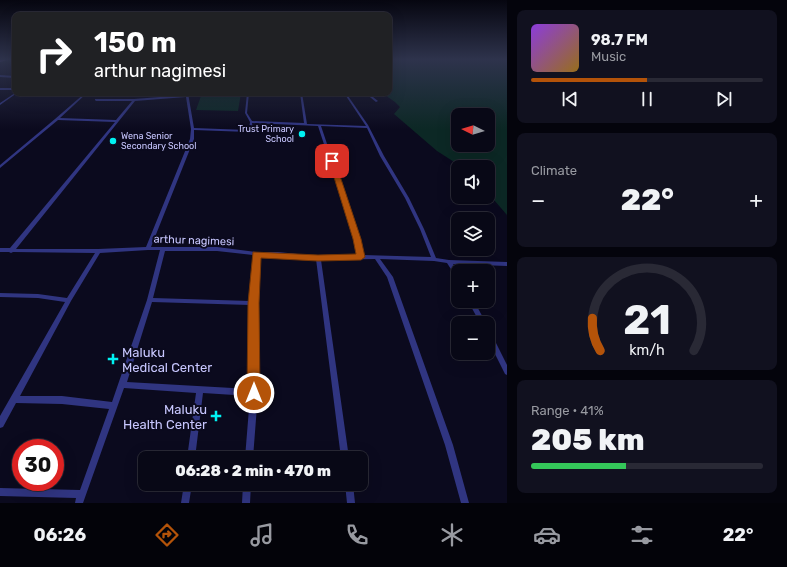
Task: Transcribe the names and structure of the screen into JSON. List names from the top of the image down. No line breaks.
{"streets":{"street":["arthur nagimesi"]},"places":{"other":["Trust Primary School","Wena Senior Secondary School"],"health":["Maluku Medical Center","Maluku Health Center"]},"north":"left","page":{"turn":["150 m","arthur nagimesi"],"song":["98.7 FM","Music"],"map_buttons":["+","−"],"tile":["Climate",["Range · 41%","205 km"]],"heat":["−","22°","+"],"limit":"30","trip":"06:28 · 2 min · 470 m","tabs":["06:26","22°"],"gauge":["21","km/h"]}}
